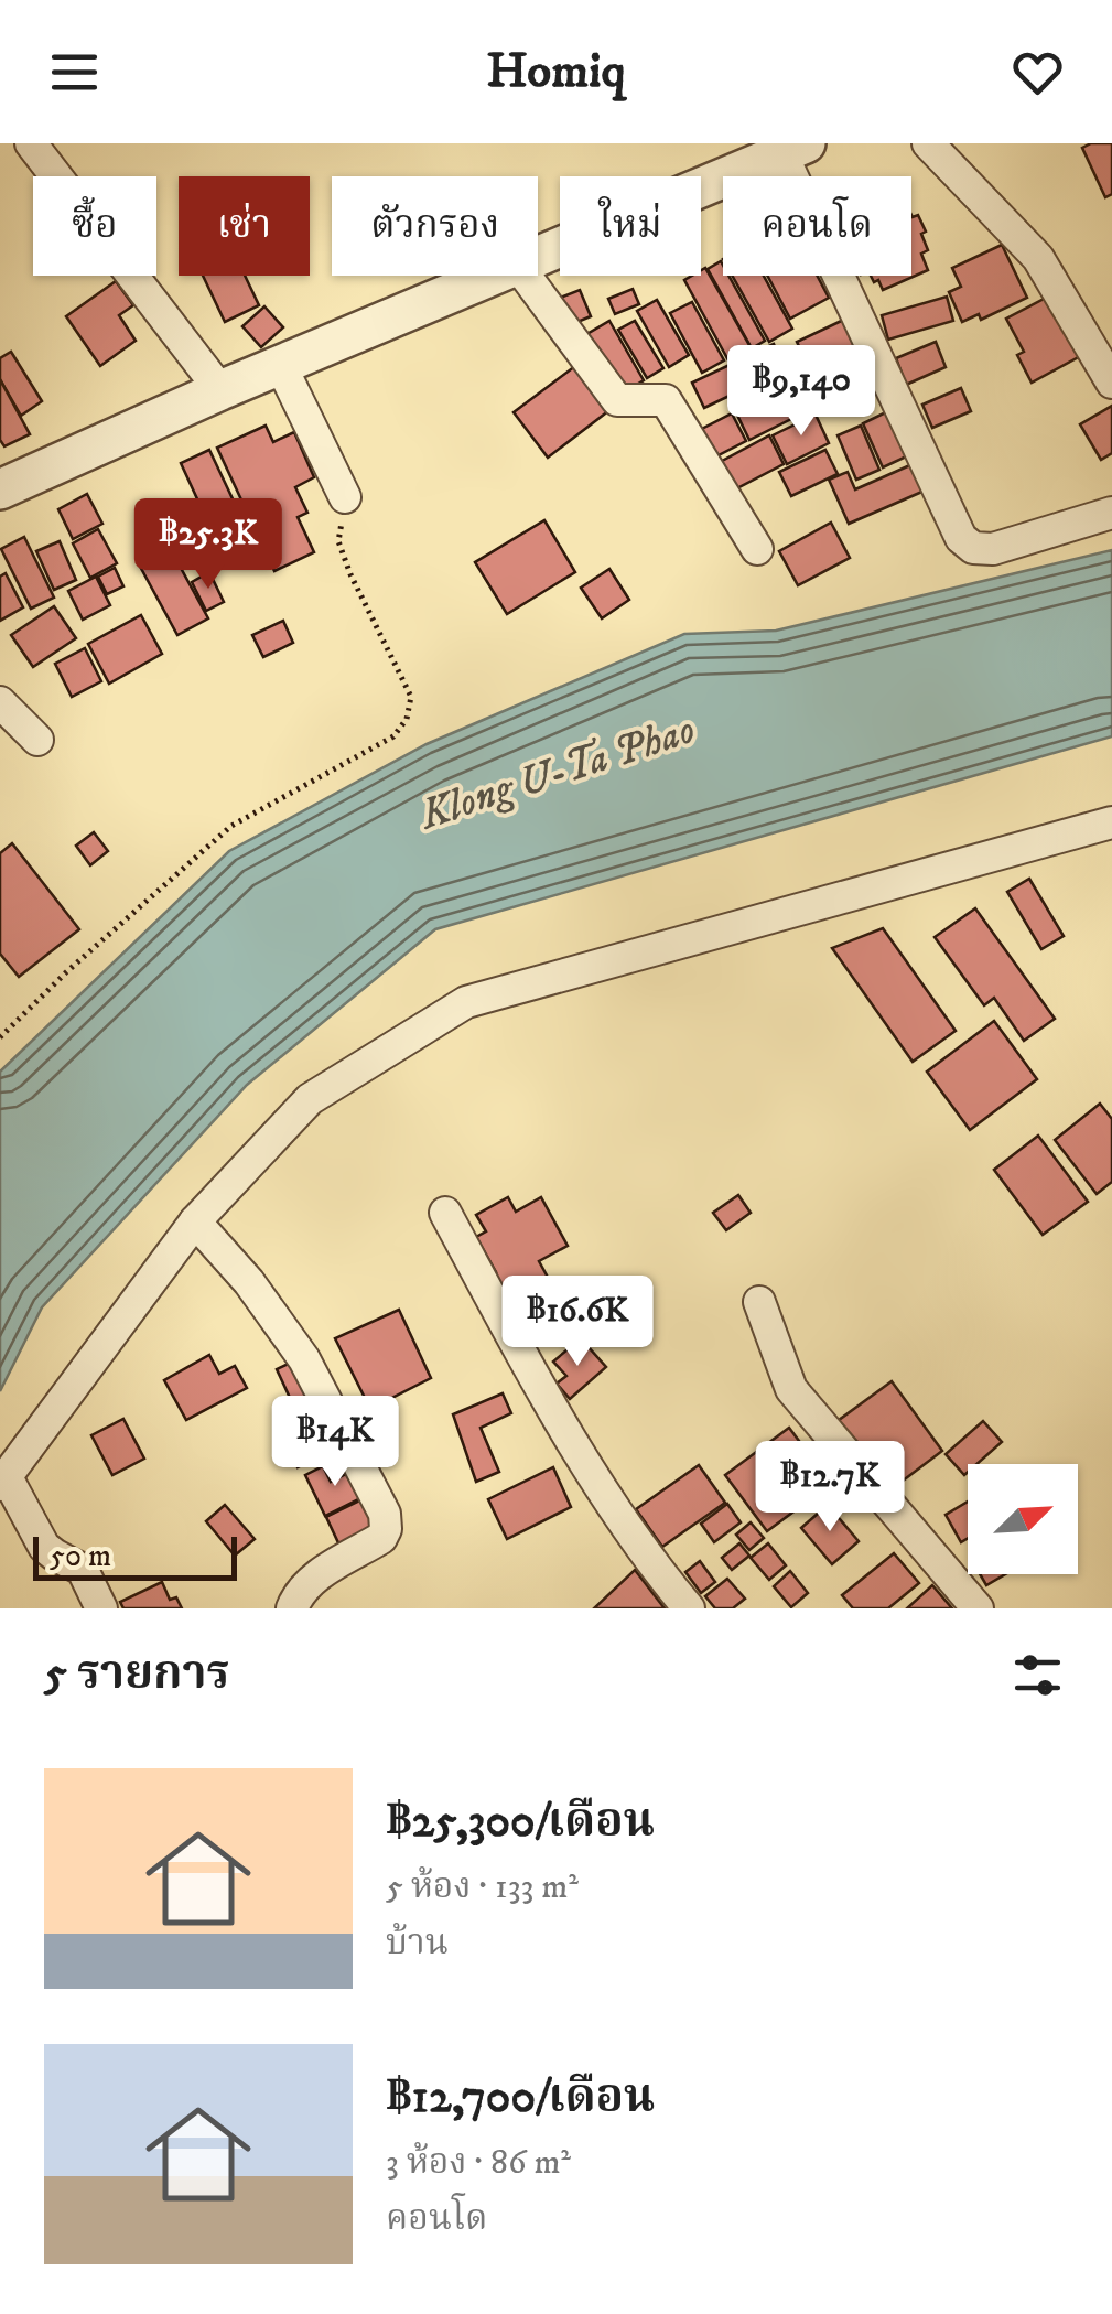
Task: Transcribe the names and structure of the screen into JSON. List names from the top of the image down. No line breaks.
{"water":["Klong U-Ta Phao"],"scale_bar":"50 m","north":"top right","page":{"header":"Homiq","chip":["ซื้อ","เช่า","ตัวกรอง","ใหม่","คอนโด"],"price":["฿9,140","฿25.3K","฿16.6K","฿14K","฿12.7K"],"scale":"50 m","heading":"5 รายการ","list":[{"name":"฿25,300/เดือน","note":"5 ห้อง · 133 m² · บ้าน"},{"name":"฿12,700/เดือน","note":"3 ห้อง · 86 m² · คอนโด"}]}}
